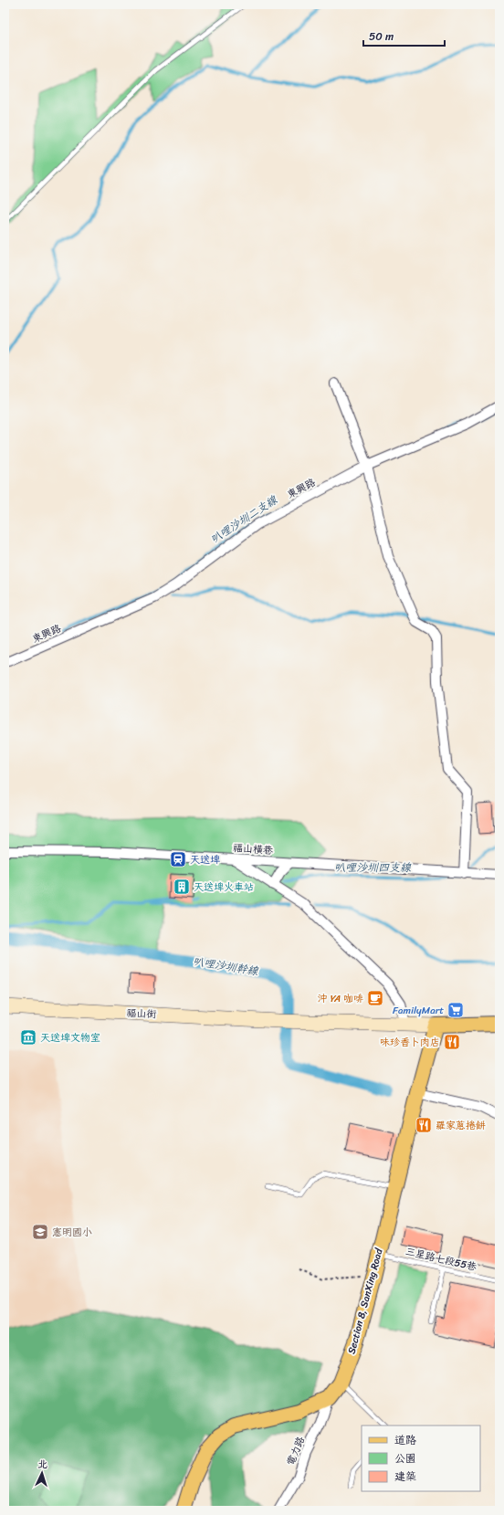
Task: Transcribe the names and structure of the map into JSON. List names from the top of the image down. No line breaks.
{"streets":{"main road":["Section 8, SanXing Road"],"street":["東興路","福山橫巷","福山街","電力路"],"lane":["三星路七段55巷"]},"crossings":[["三星路七段55巷","Section 8, SanXing Road"],["Section 8, SanXing Road","電力路"]],"water":["叭哩沙圳二支線","叭哩沙圳四支線","叭哩沙圳幹線"],"places":{"station":["天送埤"],"building":["天送埤火車站"],"cafe":["沖 YA 咖啡"],"supermarket":["FamilyMart"],"museum":["天送埤文物室"],"restaurant":["味珍香卜肉店","羅家蔥捲餅"],"school or university":["憲明國小"]},"legend":["道路","公園","建築"],"scale_bar":"50 m","north":"top"}
